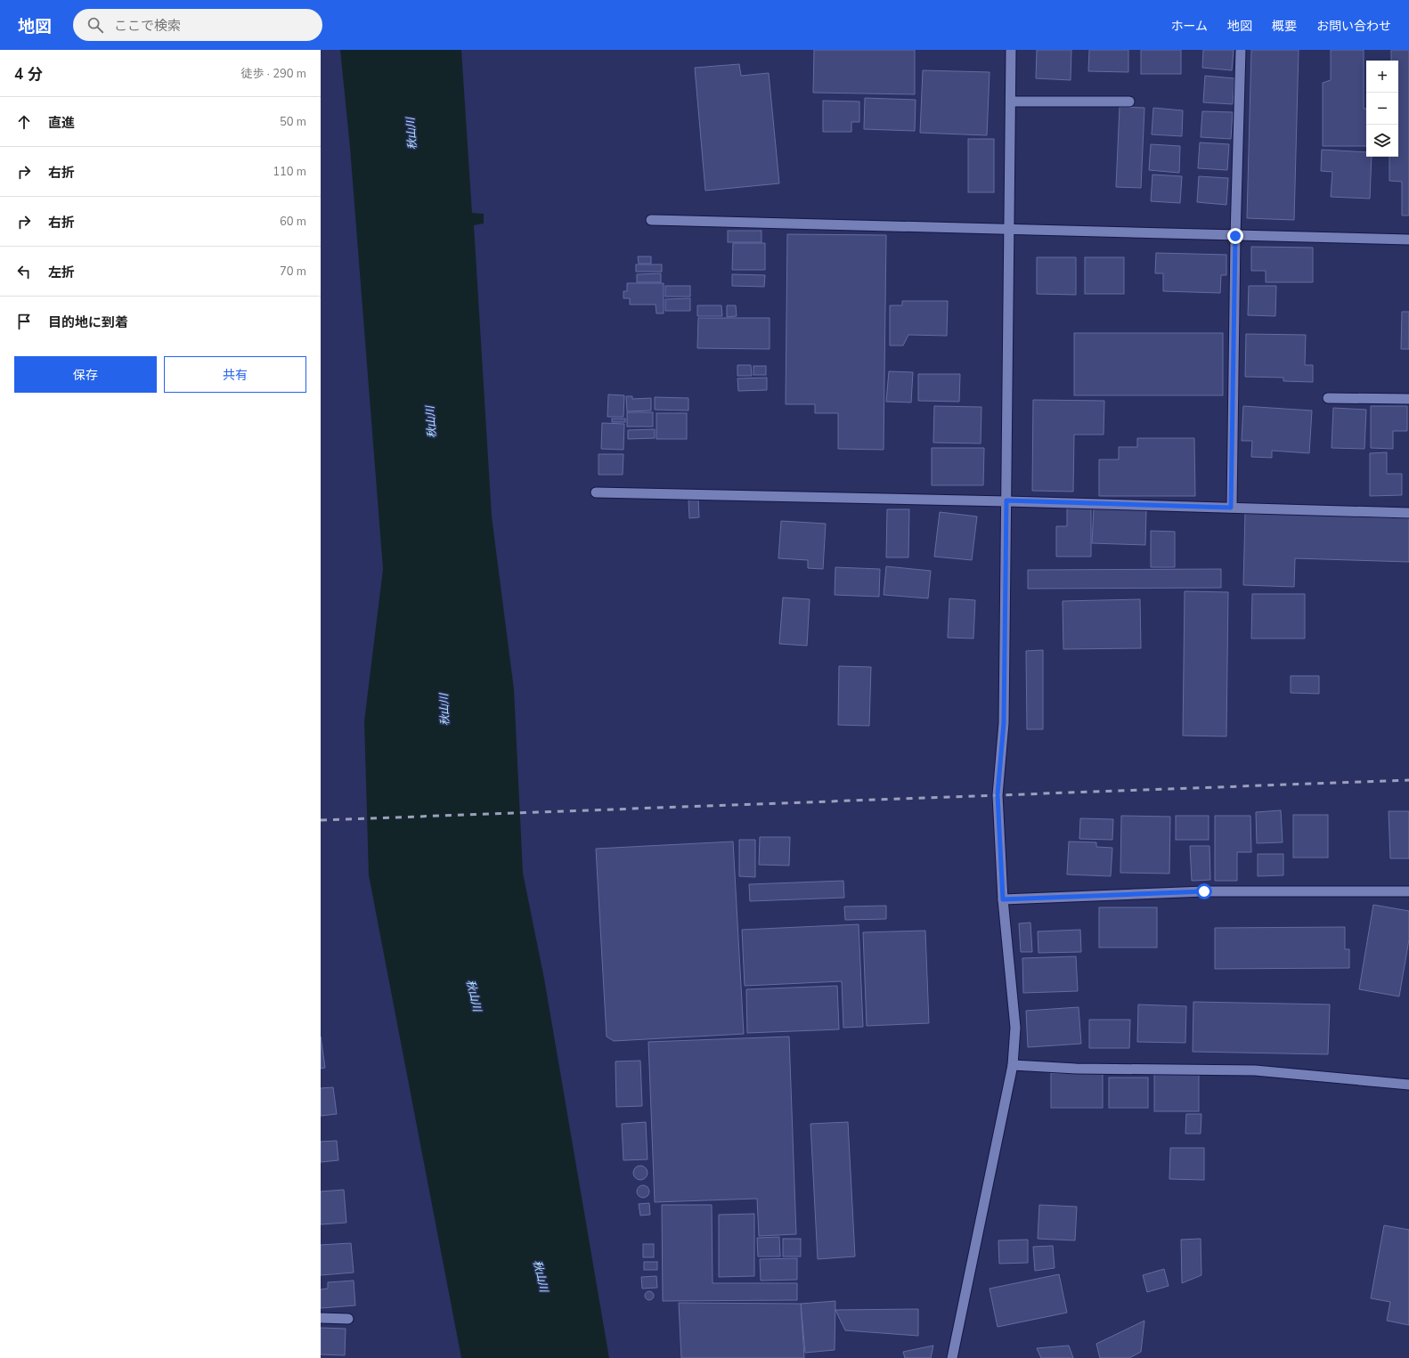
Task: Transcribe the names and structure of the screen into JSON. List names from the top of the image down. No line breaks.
{"water":["秋山川"],"page":{"header":"地図","search":"ここで検索","nav":["ホーム","地図","概要","お問い合わせ"],"heading":["4 分","徒歩 · 290 m"],"map_buttons":["+","−"],"list":[["直進","50 m"],["右折","110 m"],["右折","60 m"],["左折","70 m"],"目的地に到着"],"buttons":["保存","共有"]}}
